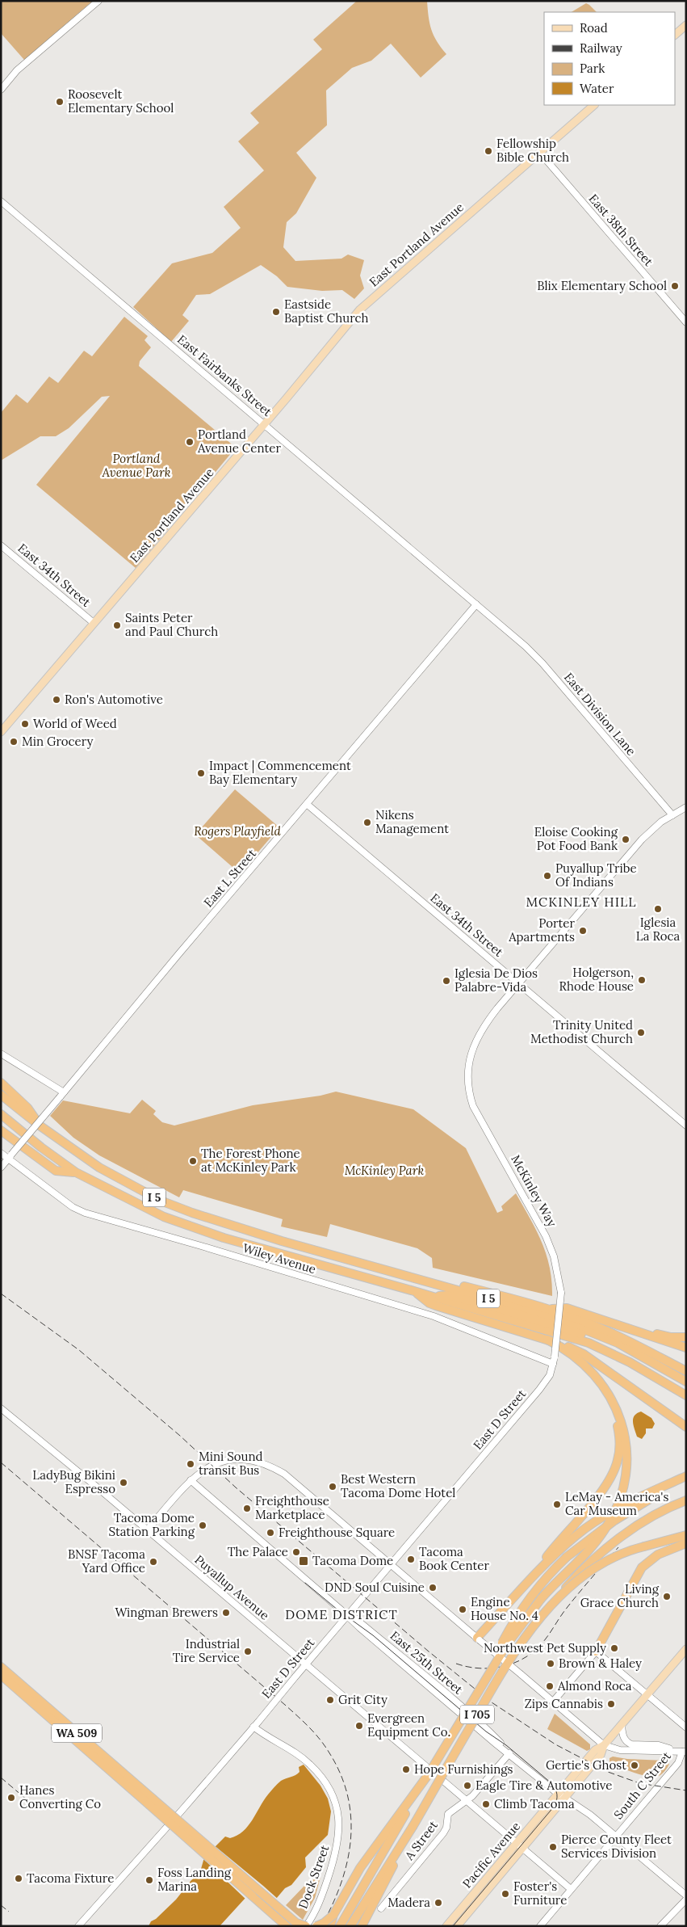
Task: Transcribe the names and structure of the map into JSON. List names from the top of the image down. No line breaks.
{"streets":{"highway":["I 5","I 705","WA 509"],"main road":["East Portland Avenue","Pacific Avenue"],"street":["East 38th Street","East Fairbanks Street","East 34th Street","East Division Lane","East L Street","McKinley Way","Wiley Avenue","East D Street","Puyallup Avenue","East 25th Street","South C Street","A Street","Dock Street"]},"crossings":[["East 38th Street","East Portland Avenue"],["East Portland Avenue","East Fairbanks Street"],["East Portland Avenue","East 34th Street"],["East Fairbanks Street","East Division Lane"],["East Fairbanks Street","East L Street"],["East 34th Street","East L Street"],["East 34th Street","McKinley Way"],["East Division Lane","McKinley Way"],["East L Street","Wiley Avenue"],["McKinley Way","Wiley Avenue"],["McKinley Way","East D Street"],["Wiley Avenue","East D Street"],["East D Street","Puyallup Avenue"],["East D Street","East 25th Street"],["East D Street","Dock Street"],["Puyallup Avenue","South C Street"],["Puyallup Avenue","A Street"],["Puyallup Avenue","Pacific Avenue"],["East 25th Street","South C Street"],["East 25th Street","A Street"],["East 25th Street","Pacific Avenue"]],"districts":["MCKINLEY HILL","DOME DISTRICT"],"parks":["Portland Avenue Park","Rogers Playfield","McKinley Park"],"places":{"other":["Roosevelt Elementary School","Fellowship Bible Church","Blix Elementary School","Eastside Baptist Church","Portland Avenue Center","Saints Peter and Paul Church","Ron's Automotive","World of Weed","Min Grocery","Impact | Commencement Bay Elementary","Nikens Management","Eloise Cooking Pot Food Bank","Puyallup Tribe Of Indians","Iglesia La Roca","Porter Apartments","Holgerson, Rhode House","Iglesia De Dios Palabre-Vida","Trinity United Methodist Church","The Forest Phone at McKinley Park","Mini Sound transit Bus","LadyBug Bikini Espresso","Best Western Tacoma Dome Hotel","LeMay - America's Car Museum","Freighthouse Marketplace","Tacoma Dome Station Parking","Freighthouse Square","The Palace","Tacoma Book Center","BNSF Tacoma Yard Office","DND Soul Cuisine","Living Grace Church","Engine House No. 4","Wingman Brewers","Northwest Pet Supply","Industrial Tire Service","Brown & Haley","Almond Roca","Grit City","Zips Cannabis","Evergreen Equipment Co.","Gertie's Ghost","Hope Furnishings","Eagle Tire & Automotive","Hanes Converting Co","Climb Tacoma","Pierce County Fleet Services Division","Tacoma Fixture","Foss Landing Marina","Foster's Furniture","Madera"],"transit":["Tacoma Dome"]},"legend":["Road","Railway","Park","Water"]}
